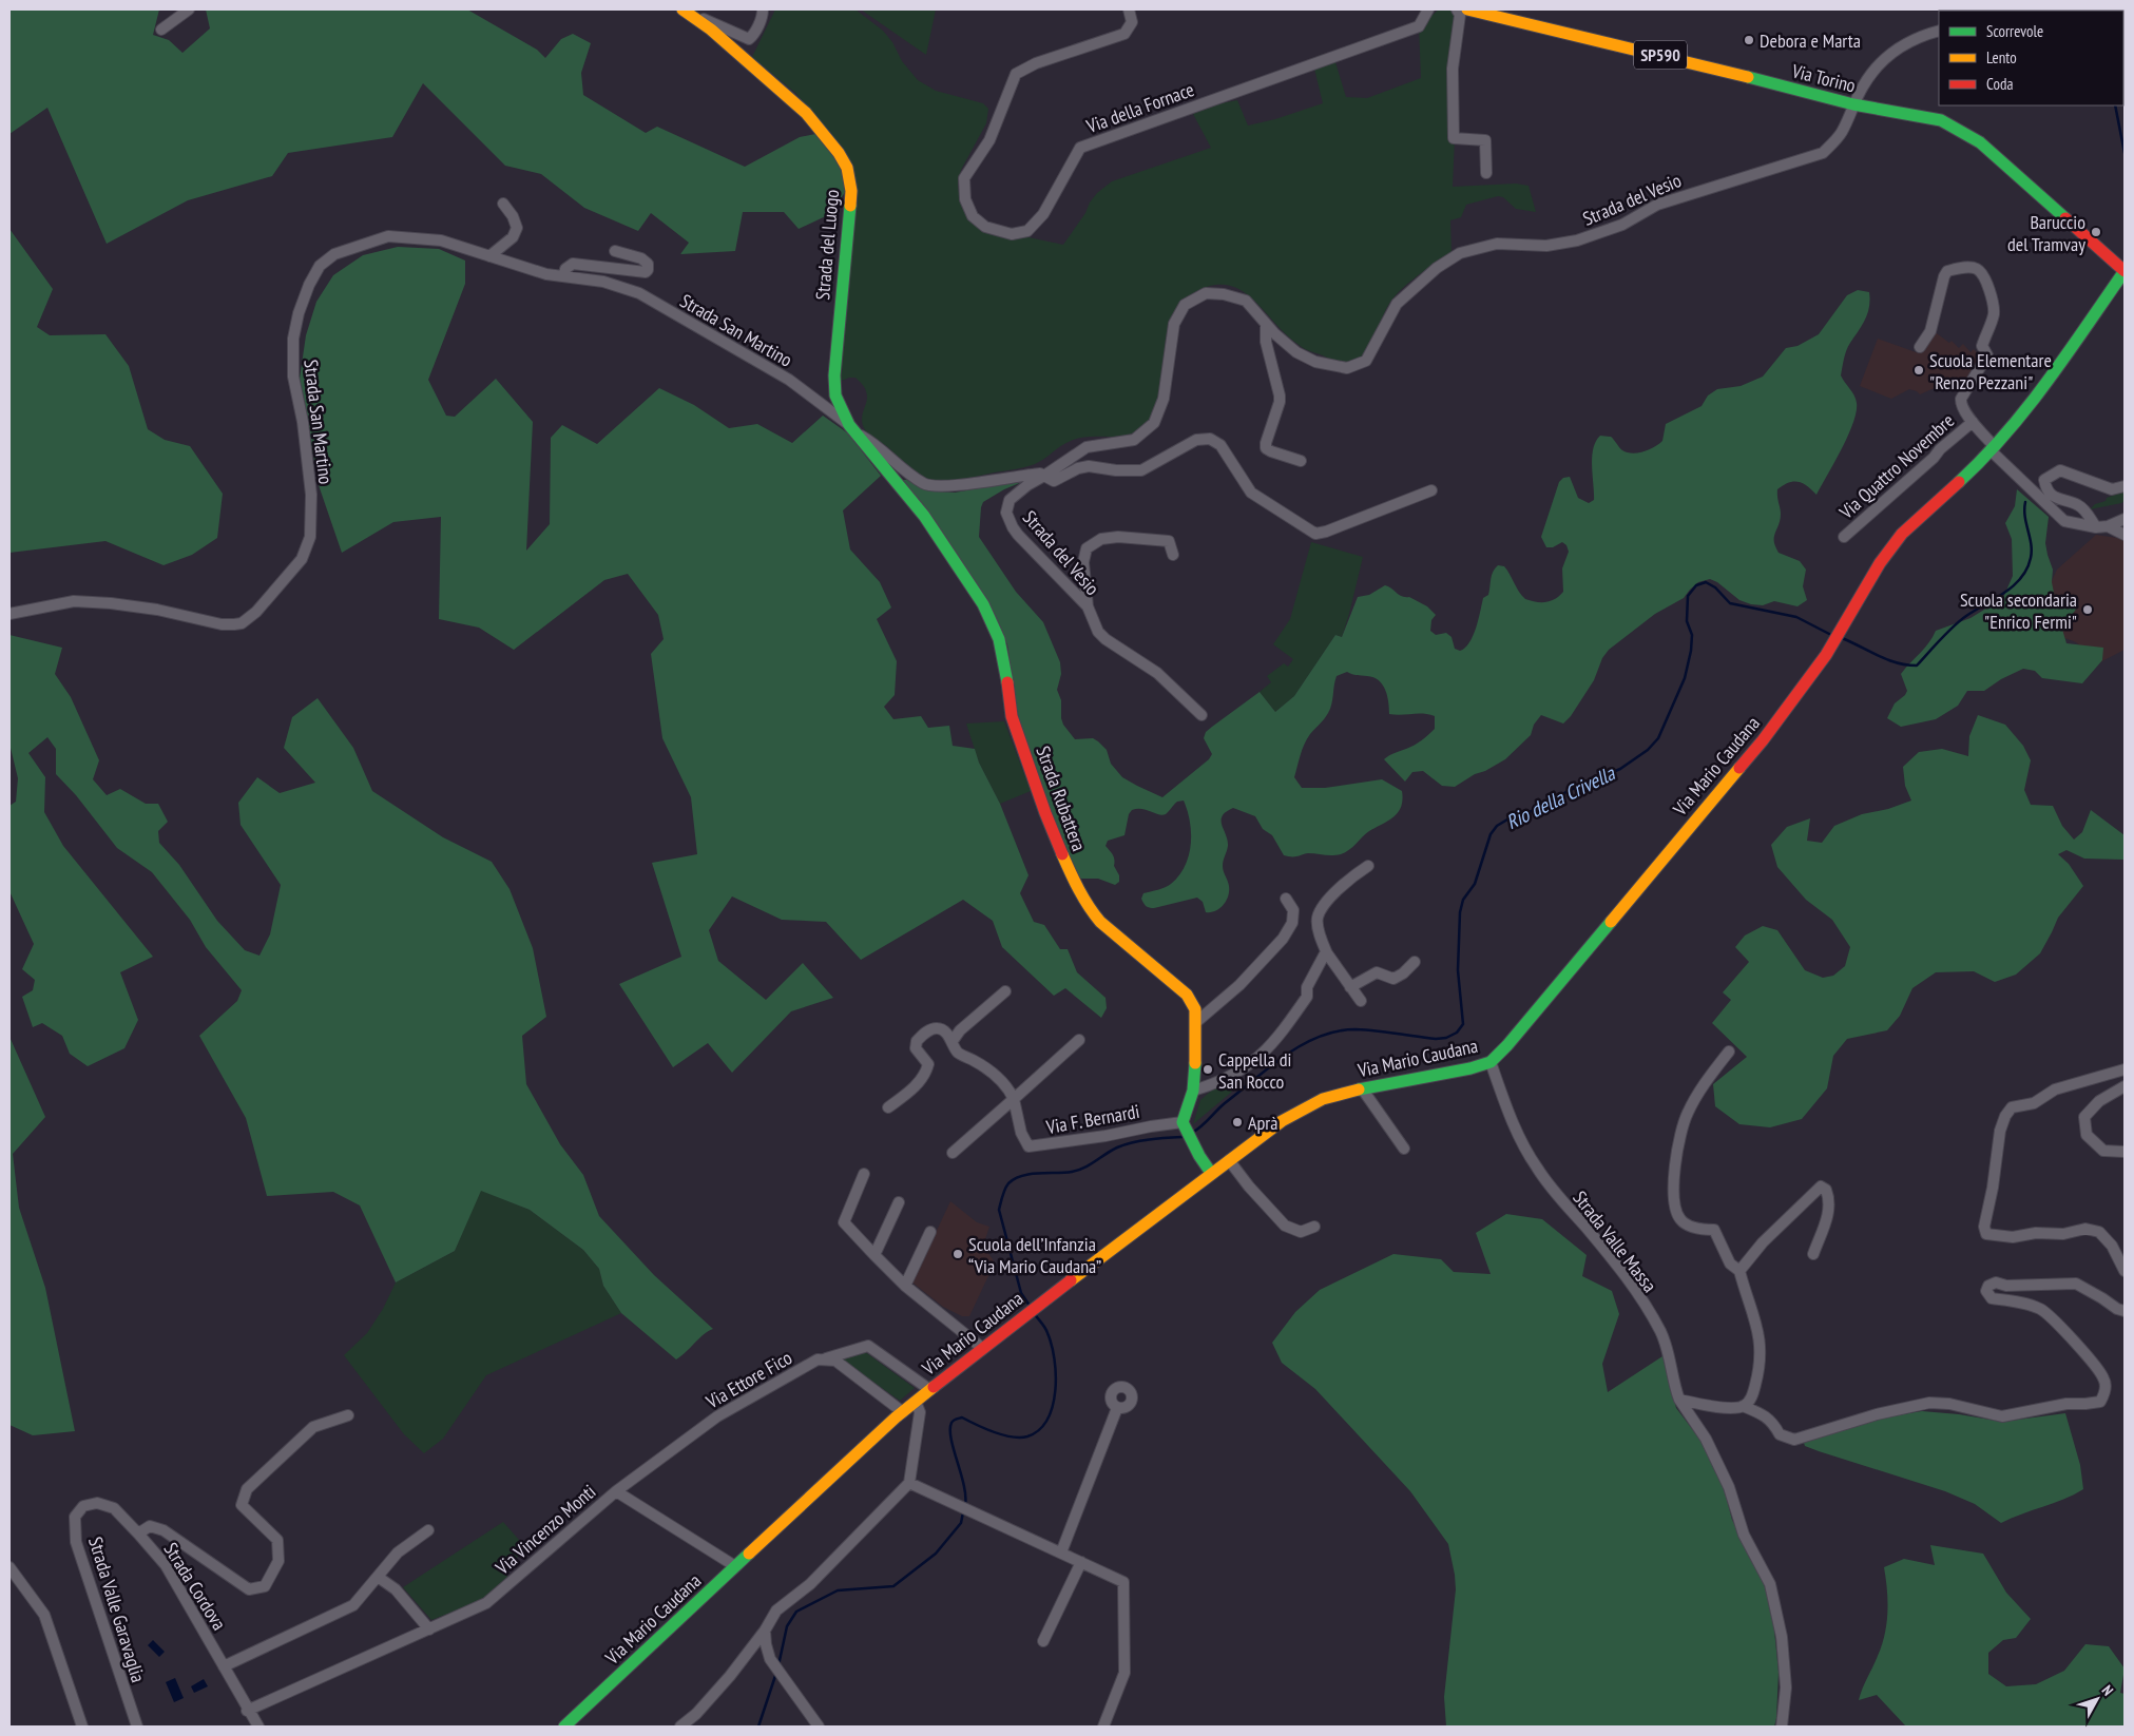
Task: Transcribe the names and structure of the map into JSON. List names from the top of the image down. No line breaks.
{"streets":{"main road":["SP590","Via Torino","Strada del Luogo","Via Mario Caudana","Strada Rubattera"],"street":["Via della Fornace","Strada del Vesio","Strada San Martino","Via Quattro Novembre","Via F. Bernardi","Strada Valle Massa","Via Ettore Fico","Via Vincenzo Monti","Strada Cordova","Strada Valle Garavaglia"]},"crossings":[["Via Torino","Strada del Vesio"],["Via Torino","Via Mario Caudana"],["Strada del Vesio","Strada San Martino"],["Strada del Luogo","Strada San Martino"],["Strada del Luogo","Strada Rubattera"],["Strada San Martino","Strada Rubattera"],["Via Quattro Novembre","Via Mario Caudana"],["Via Mario Caudana","Strada Valle Massa"],["Via Mario Caudana","Via Ettore Fico"],["Via Mario Caudana","Via Vincenzo Monti"],["Strada Rubattera","Via F. Bernardi"],["Via Ettore Fico","Via Vincenzo Monti"],["Via Vincenzo Monti","Strada Cordova"],["Strada Cordova","Strada Valle Garavaglia"]],"water":["Rio della Crivella"],"places":["Debora e Marta","Baruccio del Tramvay","Scuola Elementare \"Renzo Pezzani\"","Scuola secondaria \"Enrico Fermi\"","Cappella di San Rocco","Aprà","Scuola dell’Infanzia “Via Mario Caudana”"],"legend":["Scorrevole","Lento","Coda"],"north":"top right"}
